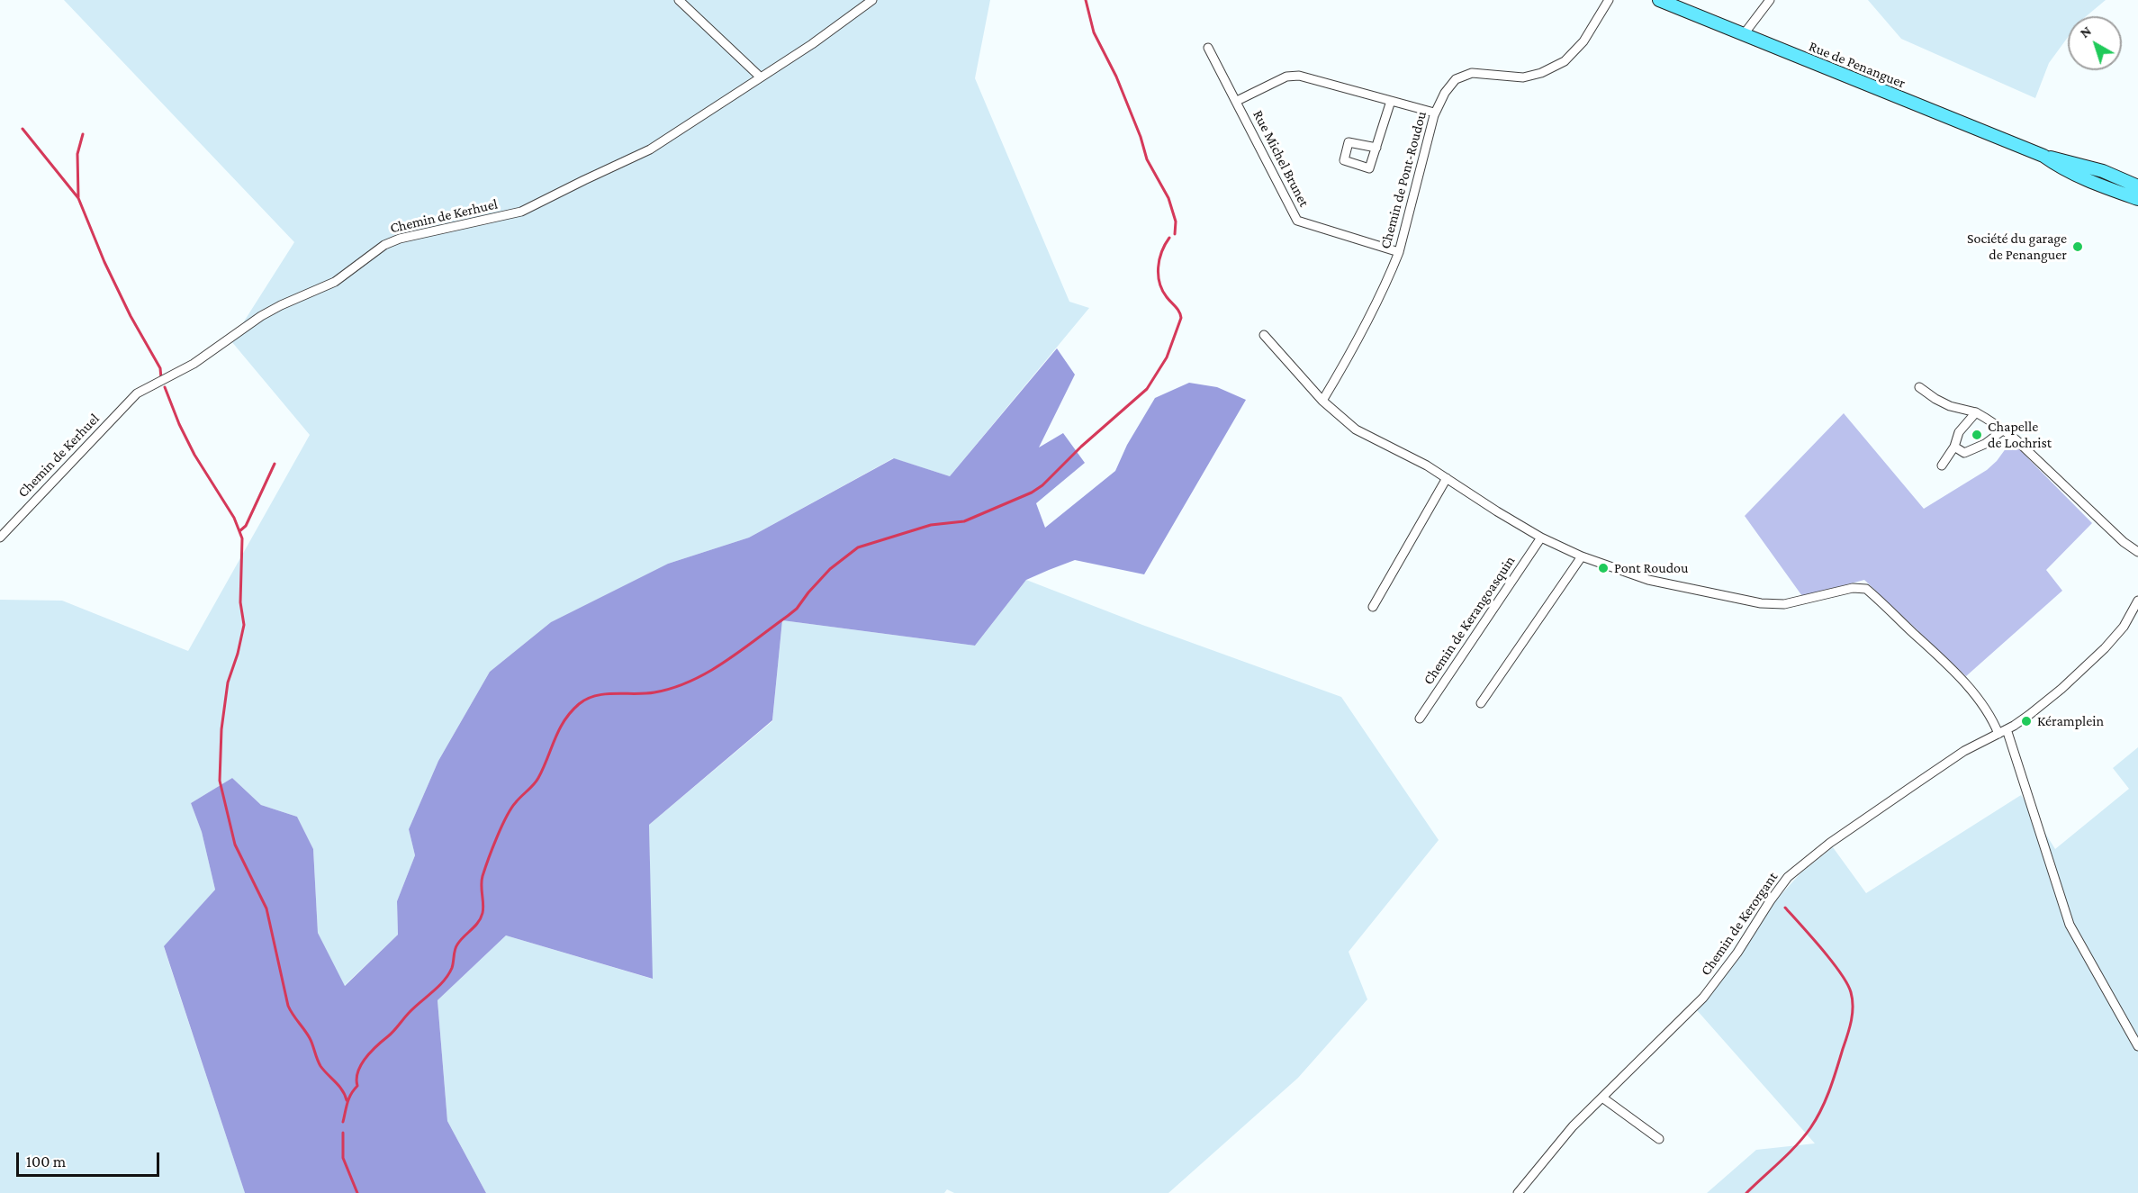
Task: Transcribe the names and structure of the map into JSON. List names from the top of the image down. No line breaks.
{"streets":{"main road":["Rue de Penanguer"],"street":["Rue Michel Brunet","Chemin de Pont-Roudou","Chemin de Kerhuel","Chemin de Kerangoasquin","Chemin de Kerorgant"]},"crossings":[["Rue Michel Brunet","Chemin de Pont-Roudou"]],"places":["Société du garage de Penanguer","Chapelle de Lochrist","Pont Roudou","Kéramplein"],"scale_bar":"100 m","north":"top left"}
